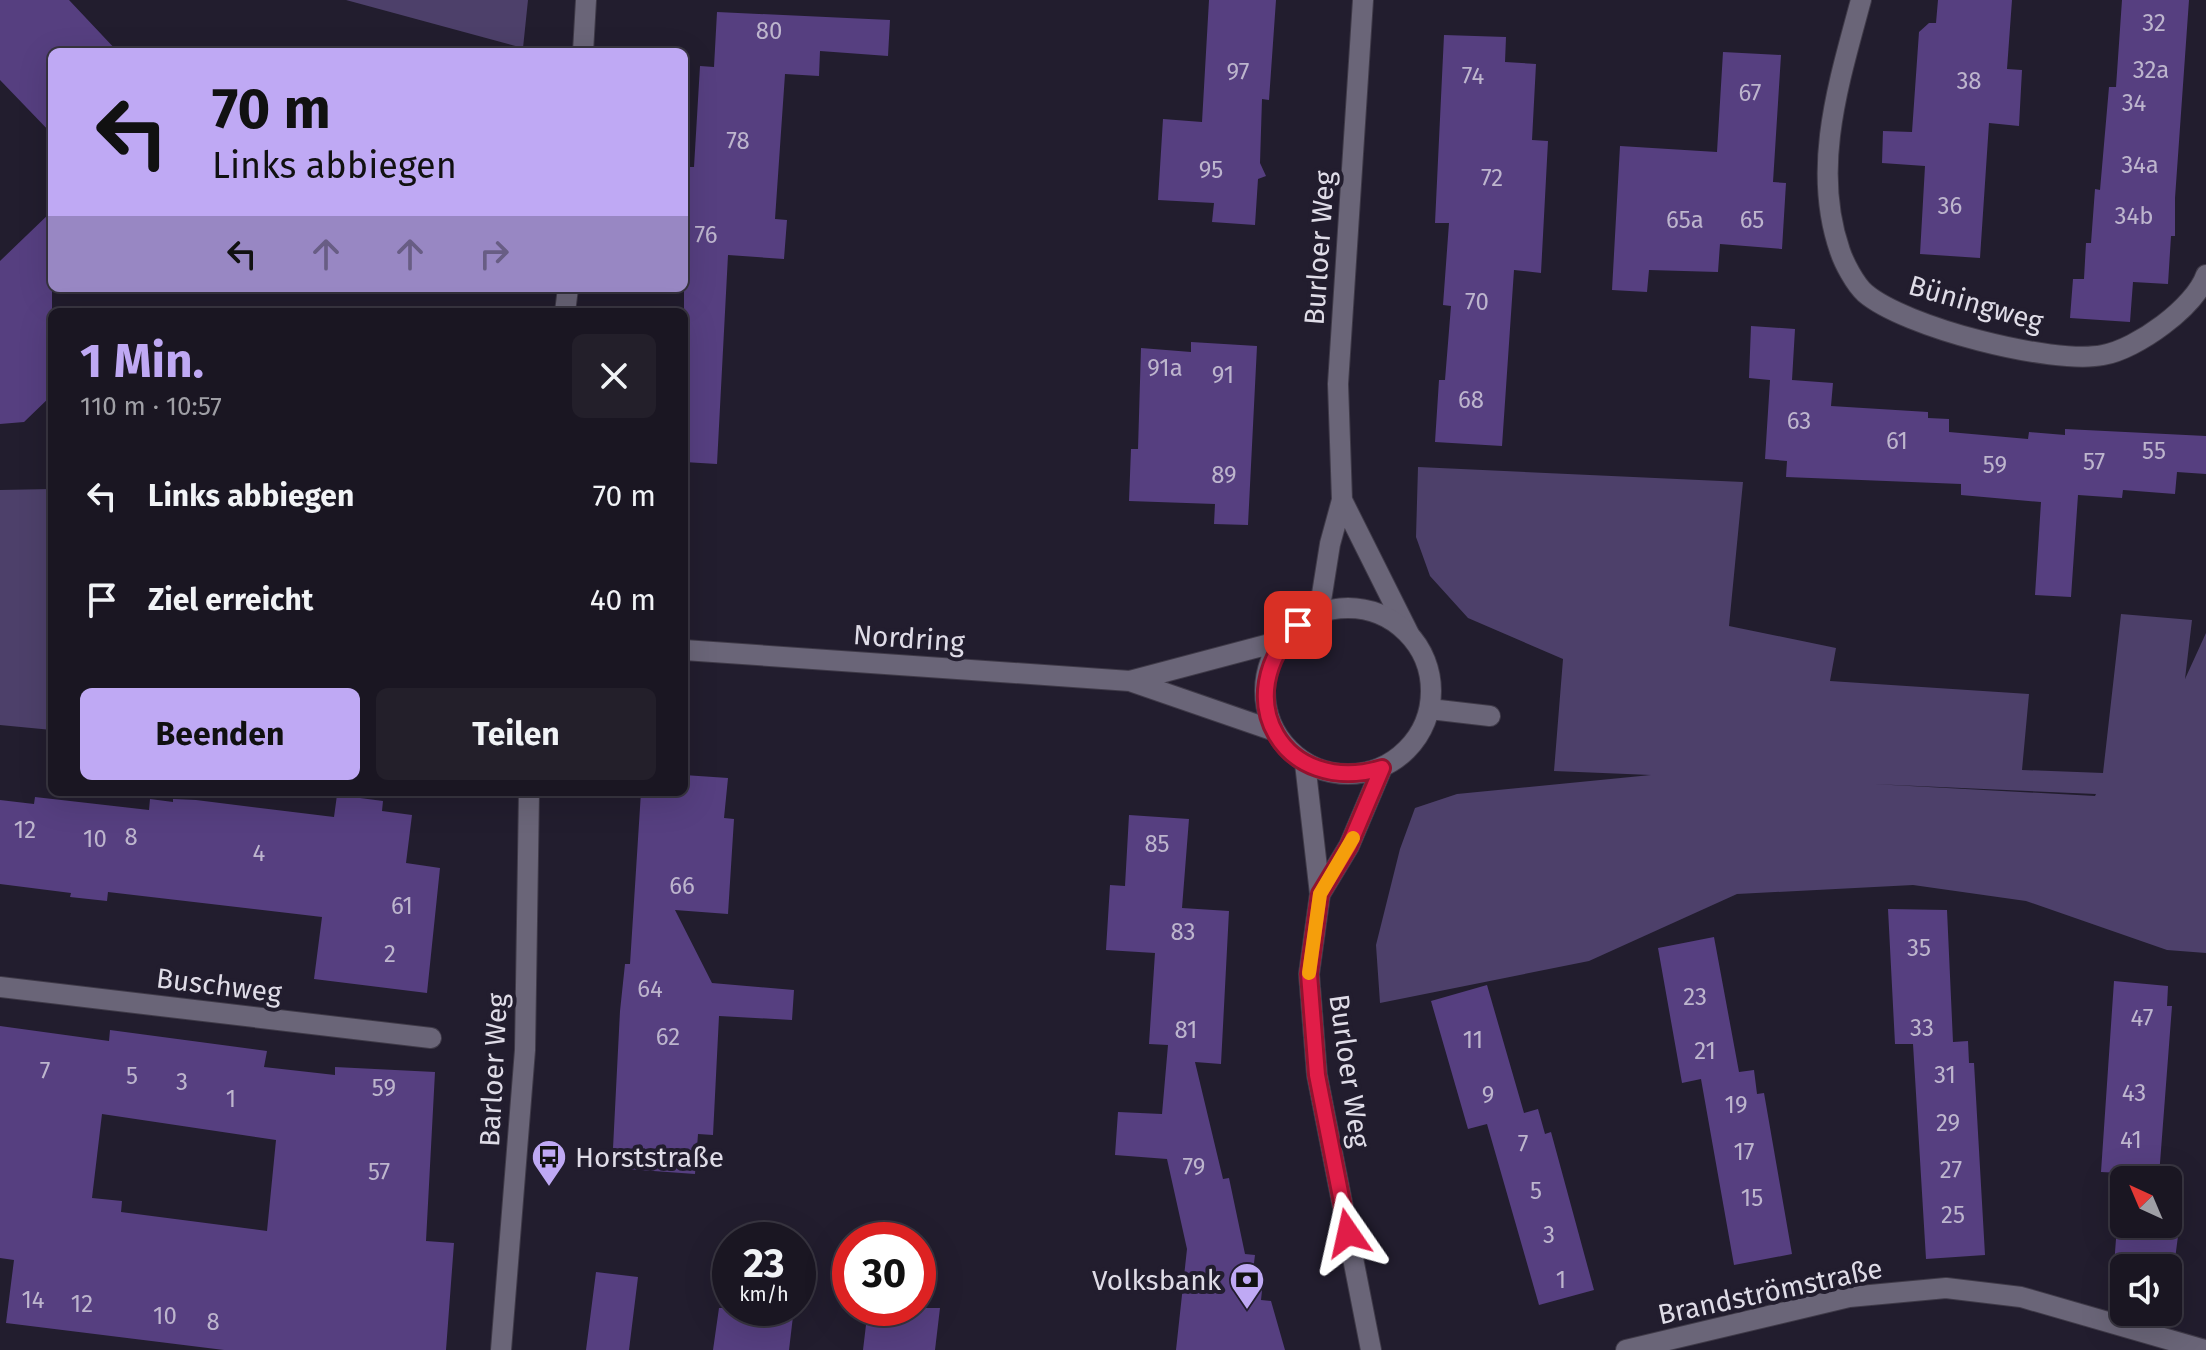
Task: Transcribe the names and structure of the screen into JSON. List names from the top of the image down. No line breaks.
{"streets":{"street":["Burloer Weg","Büningweg","Nordring","Buschweg","Barloer Weg","Brandströmstraße"]},"crossings":[["Burloer Weg","Nordring"]],"places":{"bus stop":["Horststraße"],"bank":["Volksbank"]},"house_numbers":["32","80","32a","97","74","38","67","34","78","34a","95","72","36","34b","65a","65","76","70","91a","91","68","63","61","55","57","59","89","12","8","10","85","4","66","61","83","35","2","64","23","47","33","81","62","11","21","7","31","5","3","59","43","9","1","19","29","41","7","17","79","27","57","5","15","25","3","1","14","12","10","8"],"north":"top left","page":{"turn":["70 m","Links abbiegen"],"heading":["1 Min.","110 m · 10:57"],"list":[{"name":"Links abbiegen","value":"70 m"},{"name":"Ziel erreicht","value":"40 m"}],"buttons":["Beenden","Teilen"],"speed":"23 km/h","limit":"30"}}
